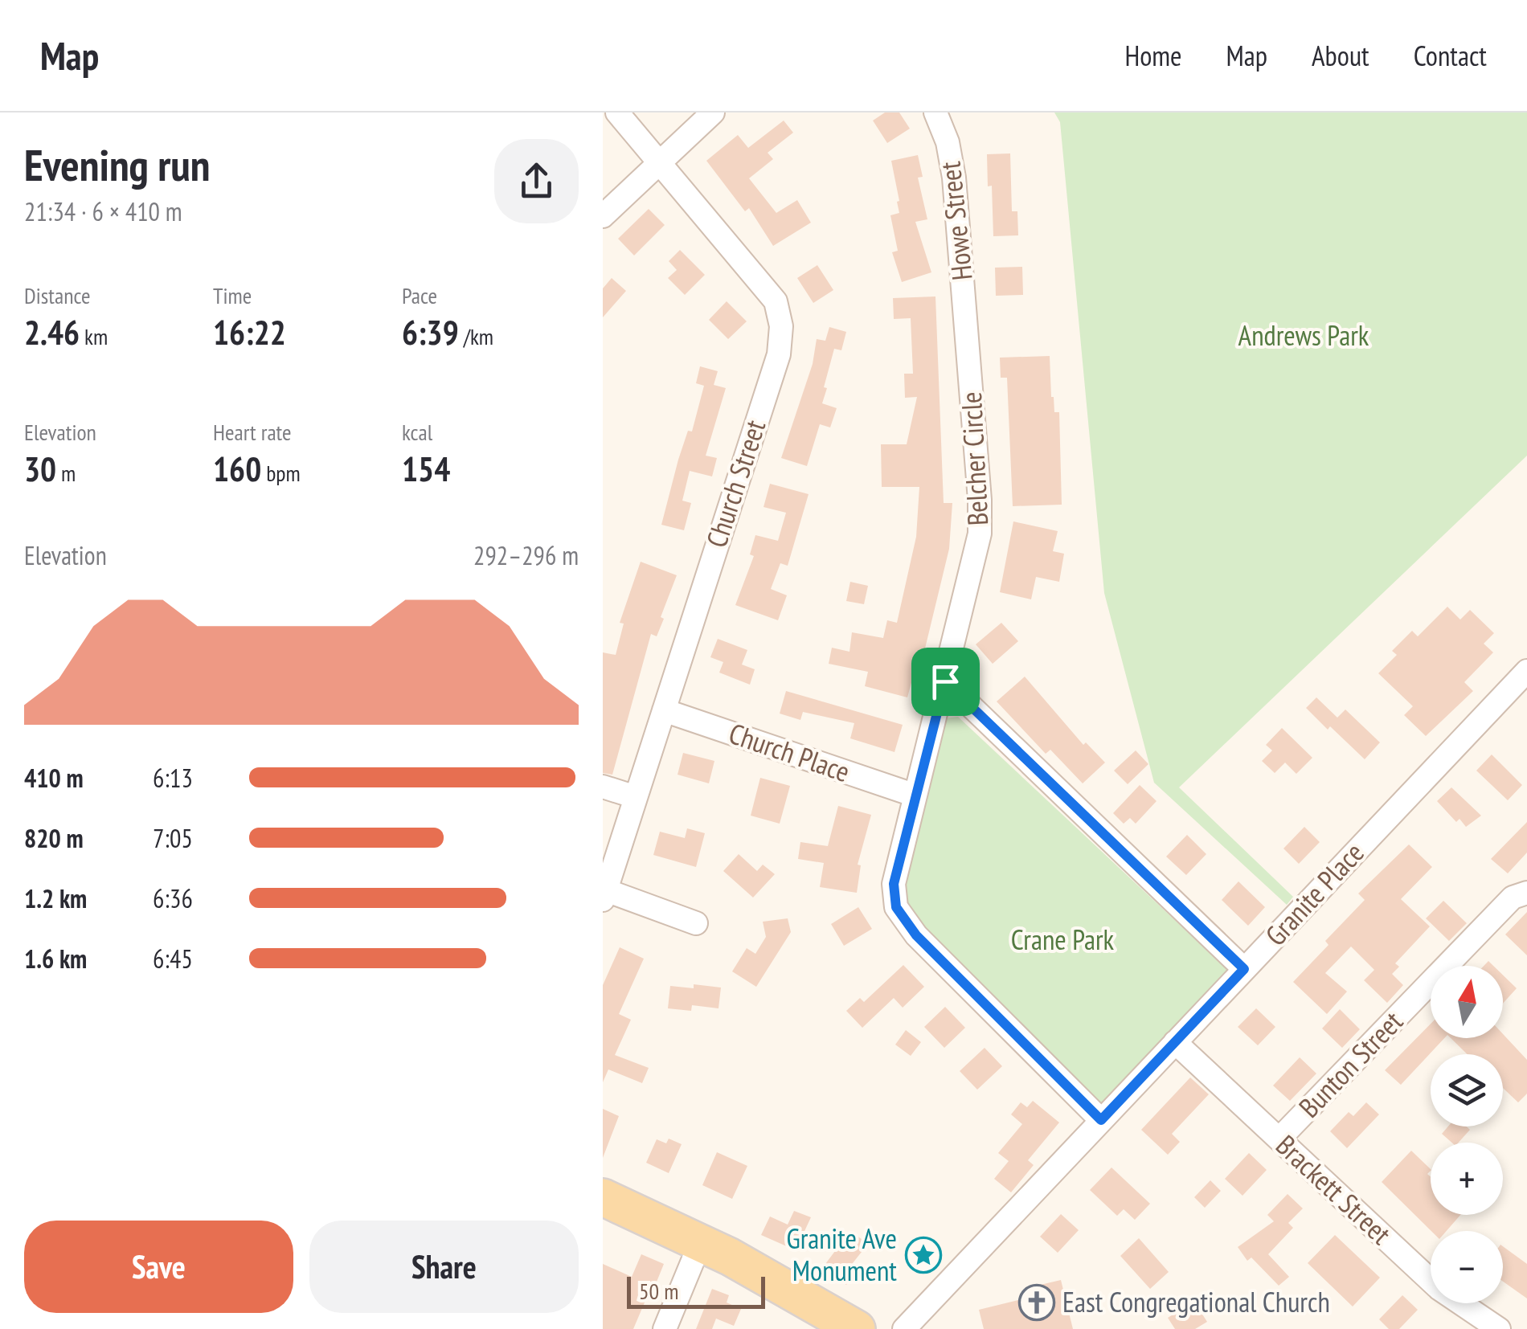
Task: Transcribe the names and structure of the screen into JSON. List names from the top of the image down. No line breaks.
{"streets":{"street":["Howe Street","Belcher Circle","Church Street","Church Place","Granite Place","Bunton Street","Brackett Street"]},"crossings":[["Howe Street","Belcher Circle"],["Belcher Circle","Church Place"],["Belcher Circle","Granite Place"],["Church Street","Church Place"],["Granite Place","Brackett Street"],["Bunton Street","Brackett Street"]],"parks":["Andrews Park","Crane Park"],"places":{"place":["Granite Ave Monument"],"church":["East Congregational Church"]},"scale_bar":"50 m","north":"top","page":{"header":"Map","nav":["Home","Map","About","Contact"],"heading":["Evening run","21:34 · 6 × 410 m"],"stats":[["Distance","2.46 km"],["Time","16:22"],["Pace","6:39 /km"],["Elevation","30 m"],["Heart rate","160 bpm"],["kcal","154"]],"chart":["Elevation","292–296 m"],"list":[{"name":"410 m","note":"6:13"},{"name":"820 m","note":"7:05"},{"name":"1.2 km","note":"6:36"},{"name":"1.6 km","note":"6:45"}],"map_buttons":["+","−"],"buttons":["Save","Share"],"scale":"50 m"}}
